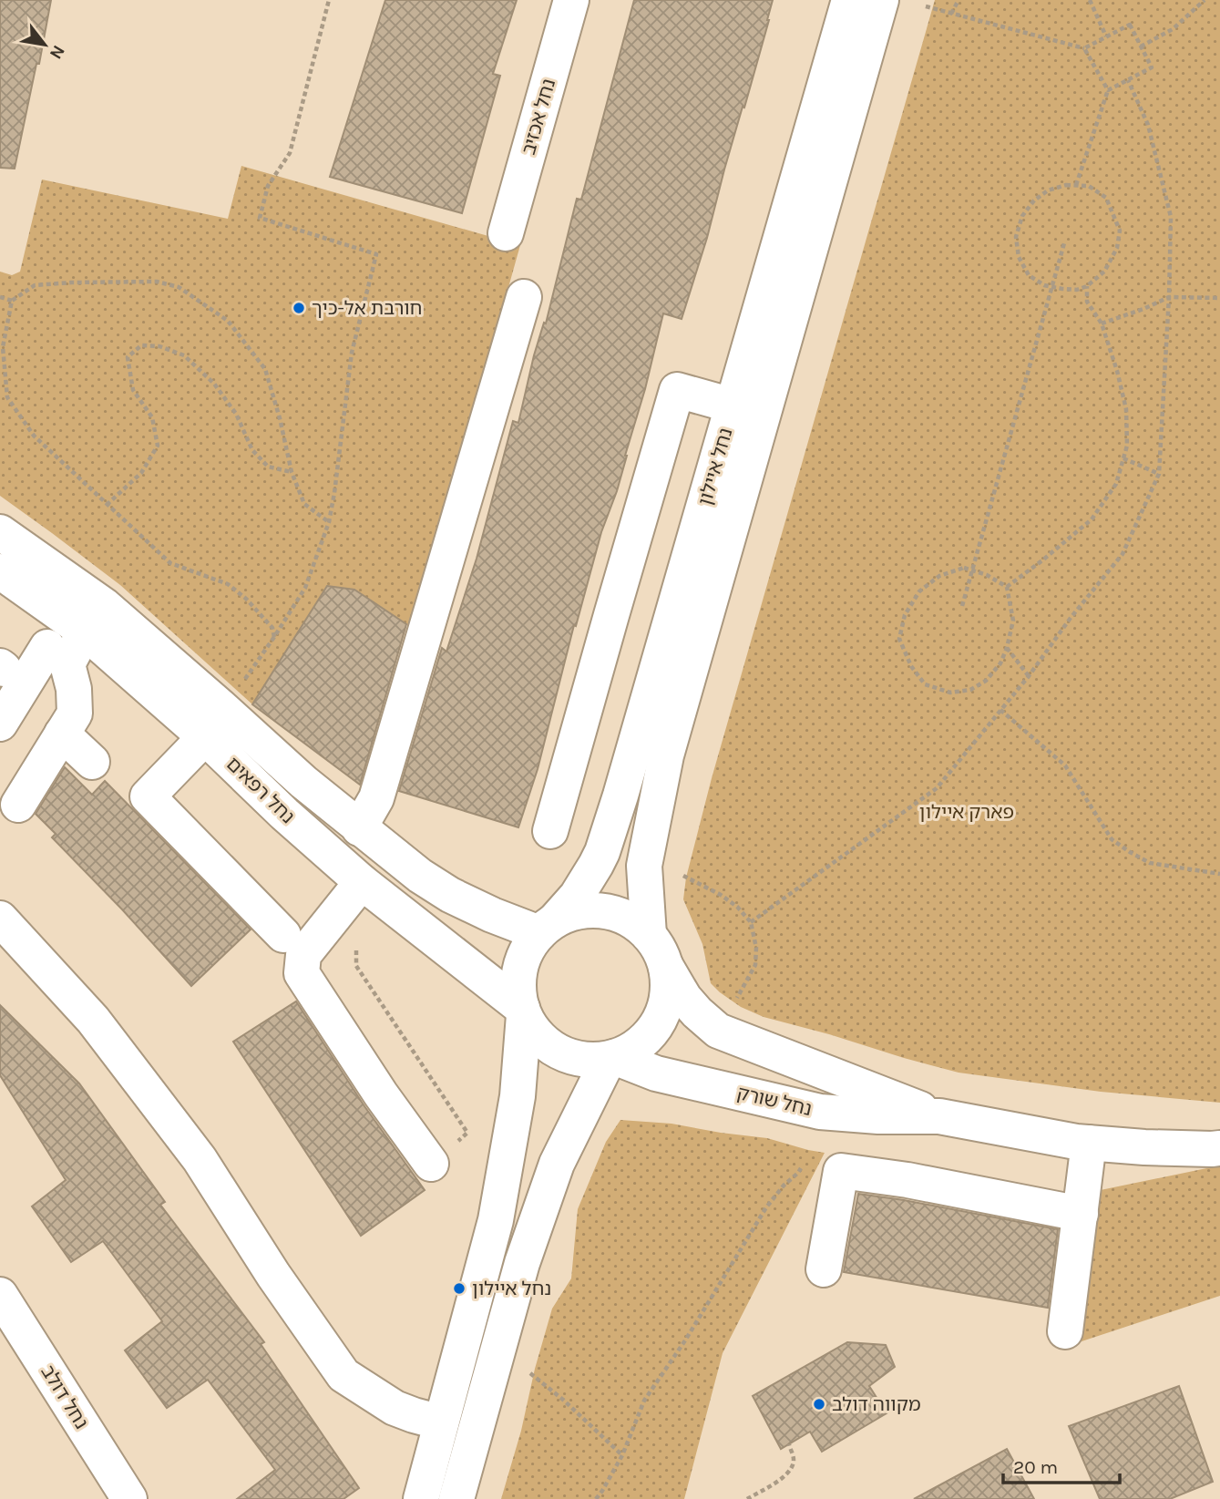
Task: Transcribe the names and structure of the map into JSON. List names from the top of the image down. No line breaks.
{"streets":{"street":["נחל אכזיב","נחל איילון","נחל רפאים","נחל שורק","נחל דולב"]},"crossings":[["נחל איילון","נחל רפאים"],["נחל איילון","נחל שורק"],["נחל רפאים","נחל שורק"]],"parks":["פארק איילון"],"places":["חורבת אל-כיך","נחל איילון","מקווה דולב"],"scale_bar":"20 m","north":"bottom right"}
